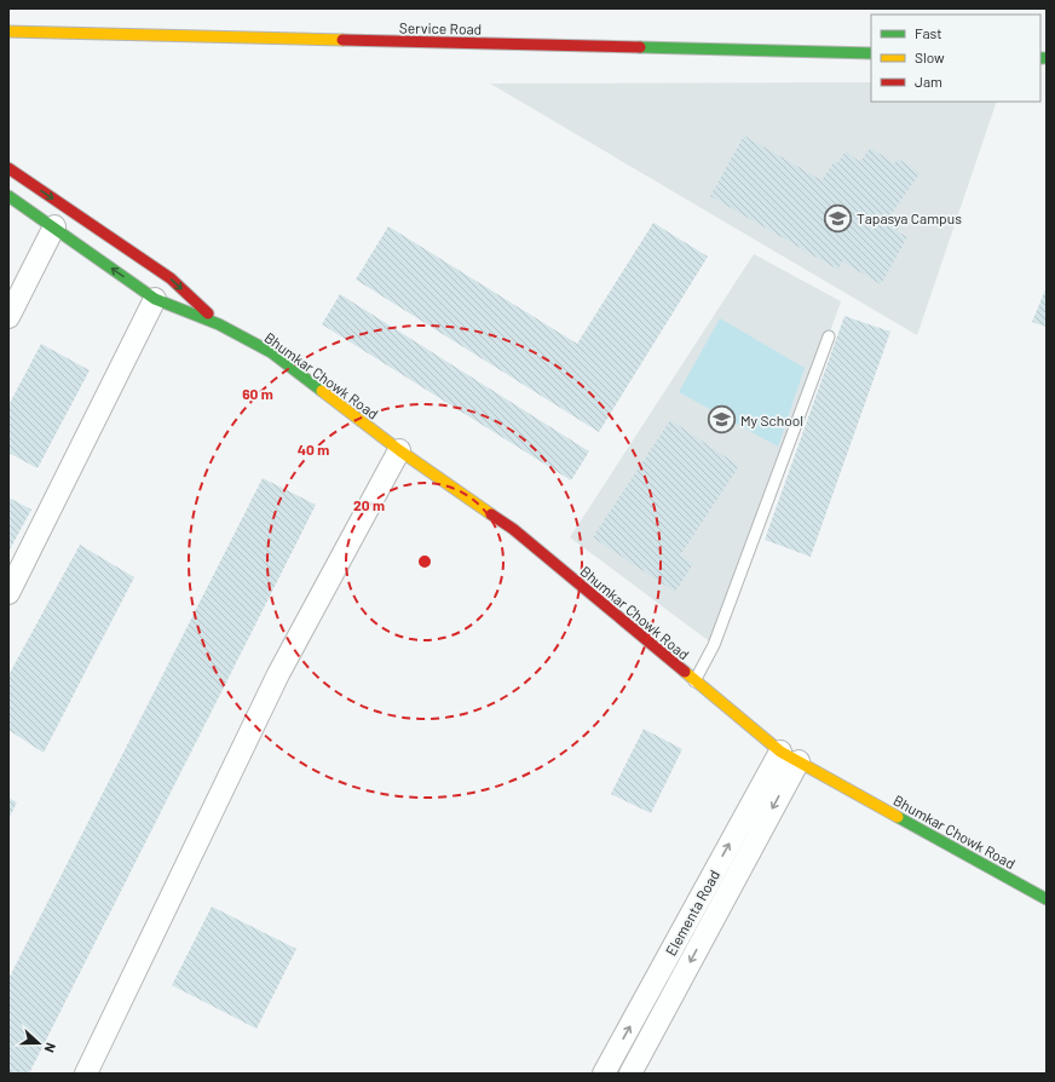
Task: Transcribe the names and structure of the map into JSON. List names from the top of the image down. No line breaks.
{"streets":{"street":["Service Road","Bhumkar Chowk Road","Elementa Road"]},"crossings":[["Bhumkar Chowk Road","Elementa Road"]],"places":{"school or university":["Tapasya Campus","My School"]},"legend":["Fast","Slow","Jam"],"north":"right","rings":["60 m","40 m","20 m"]}
